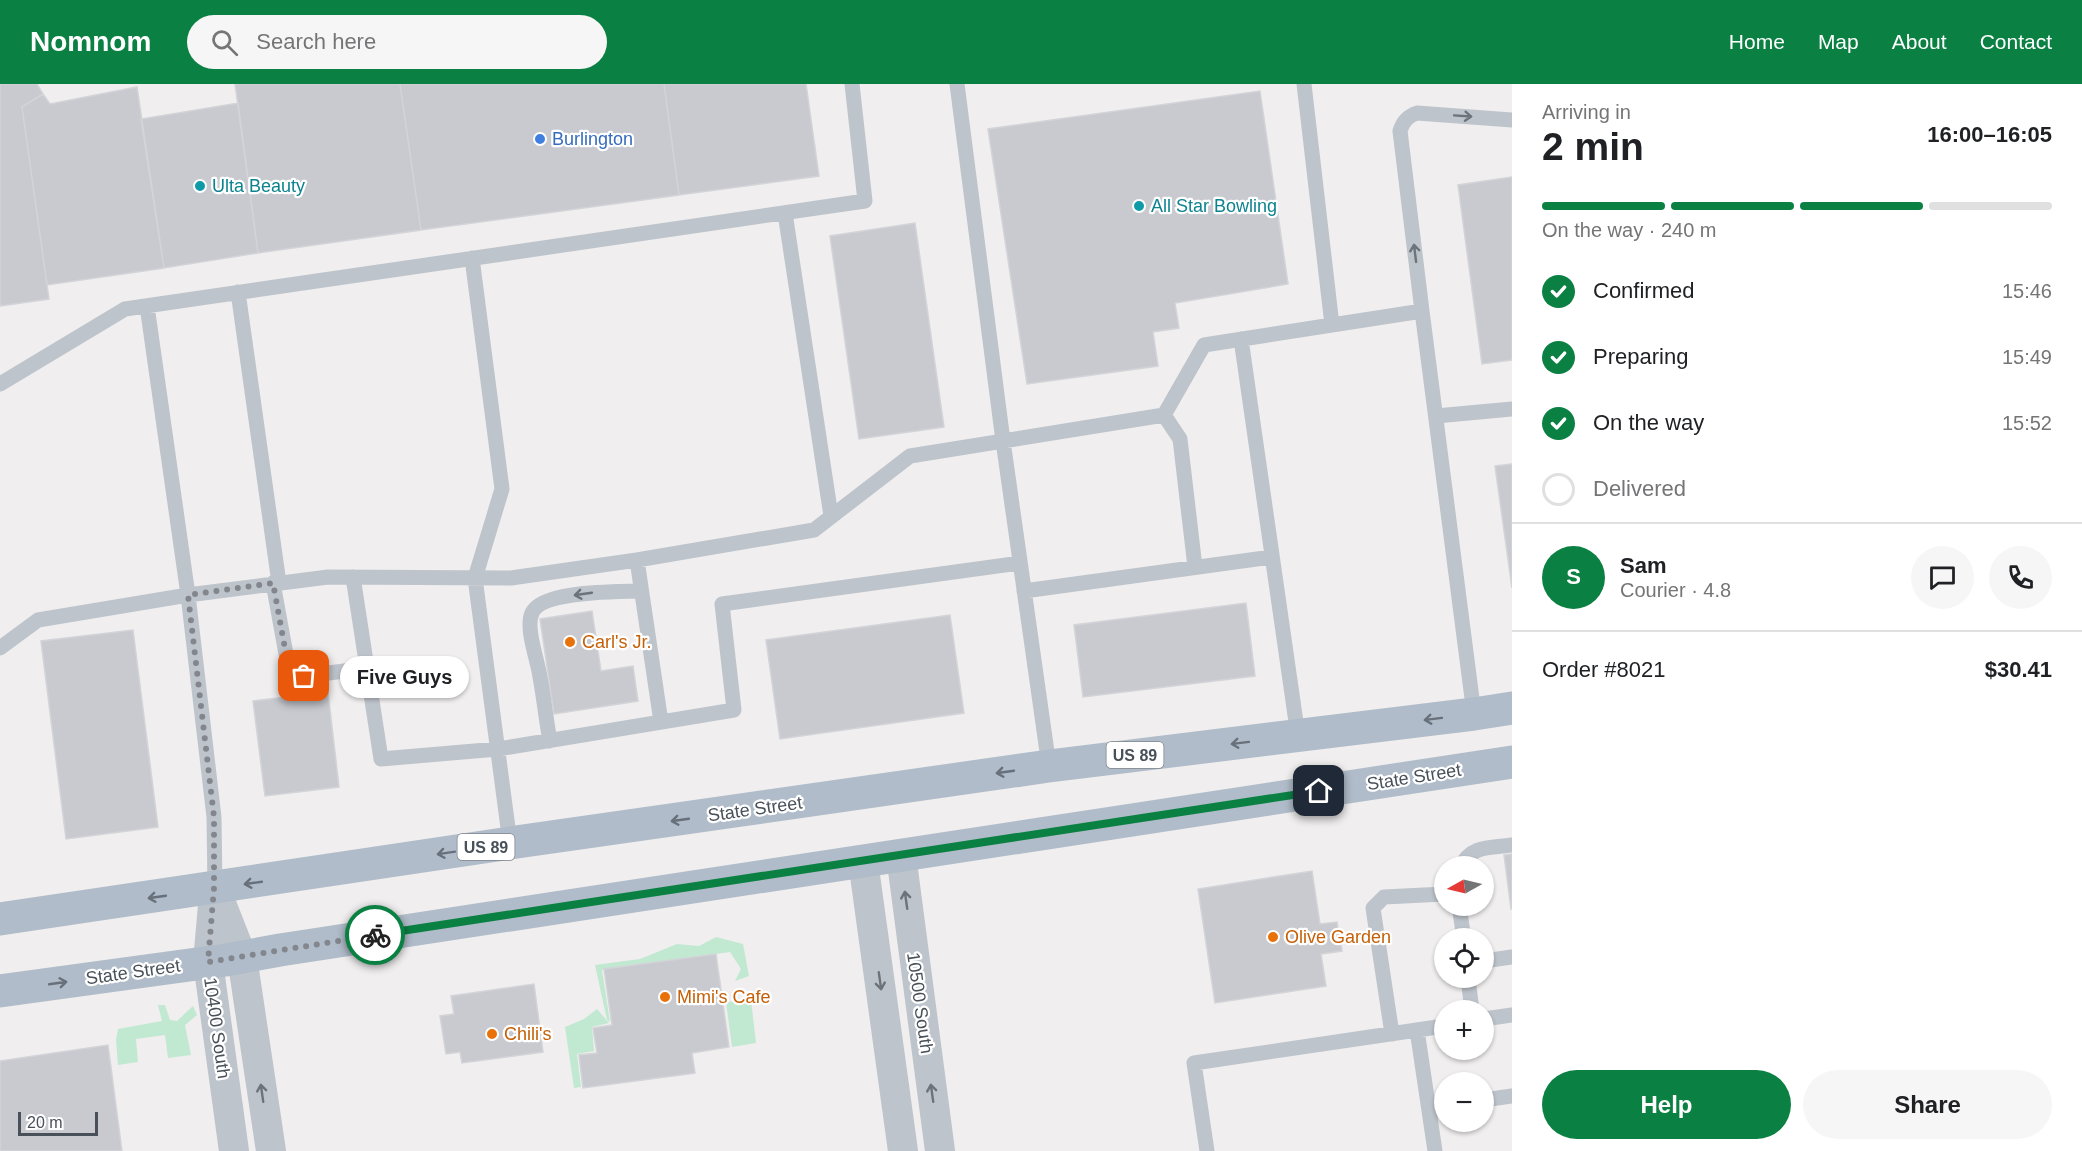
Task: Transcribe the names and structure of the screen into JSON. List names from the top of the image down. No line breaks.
{"streets":{"main road":["US 89","State Street"],"street":["10500 South","10400 South"]},"crossings":[["State Street","10500 South"],["State Street","10400 South"]],"places":["Burlington","Ulta Beauty","All Star Bowling","Carl's Jr.","Five Guys","Olive Garden","Mimi's Cafe","Chili's"],"scale_bar":"20 m","north":"left","page":{"header":"Nomnom","search":"Search here","nav":["Home","Map","About","Contact"],"heading":["2 min","Arriving in","16:00–16:05"],"panel":["Sam","Courier · 4.8","Order #8021","$30.41"],"bar":"On the way · 240 m","list":[["Confirmed","15:46"],["Preparing","15:49"],["On the way","15:52"],"Delivered"],"round":"S","bubble":"Five Guys","map_buttons":["+","−"],"buttons":["Help","Share"],"scale":"20 m"}}
